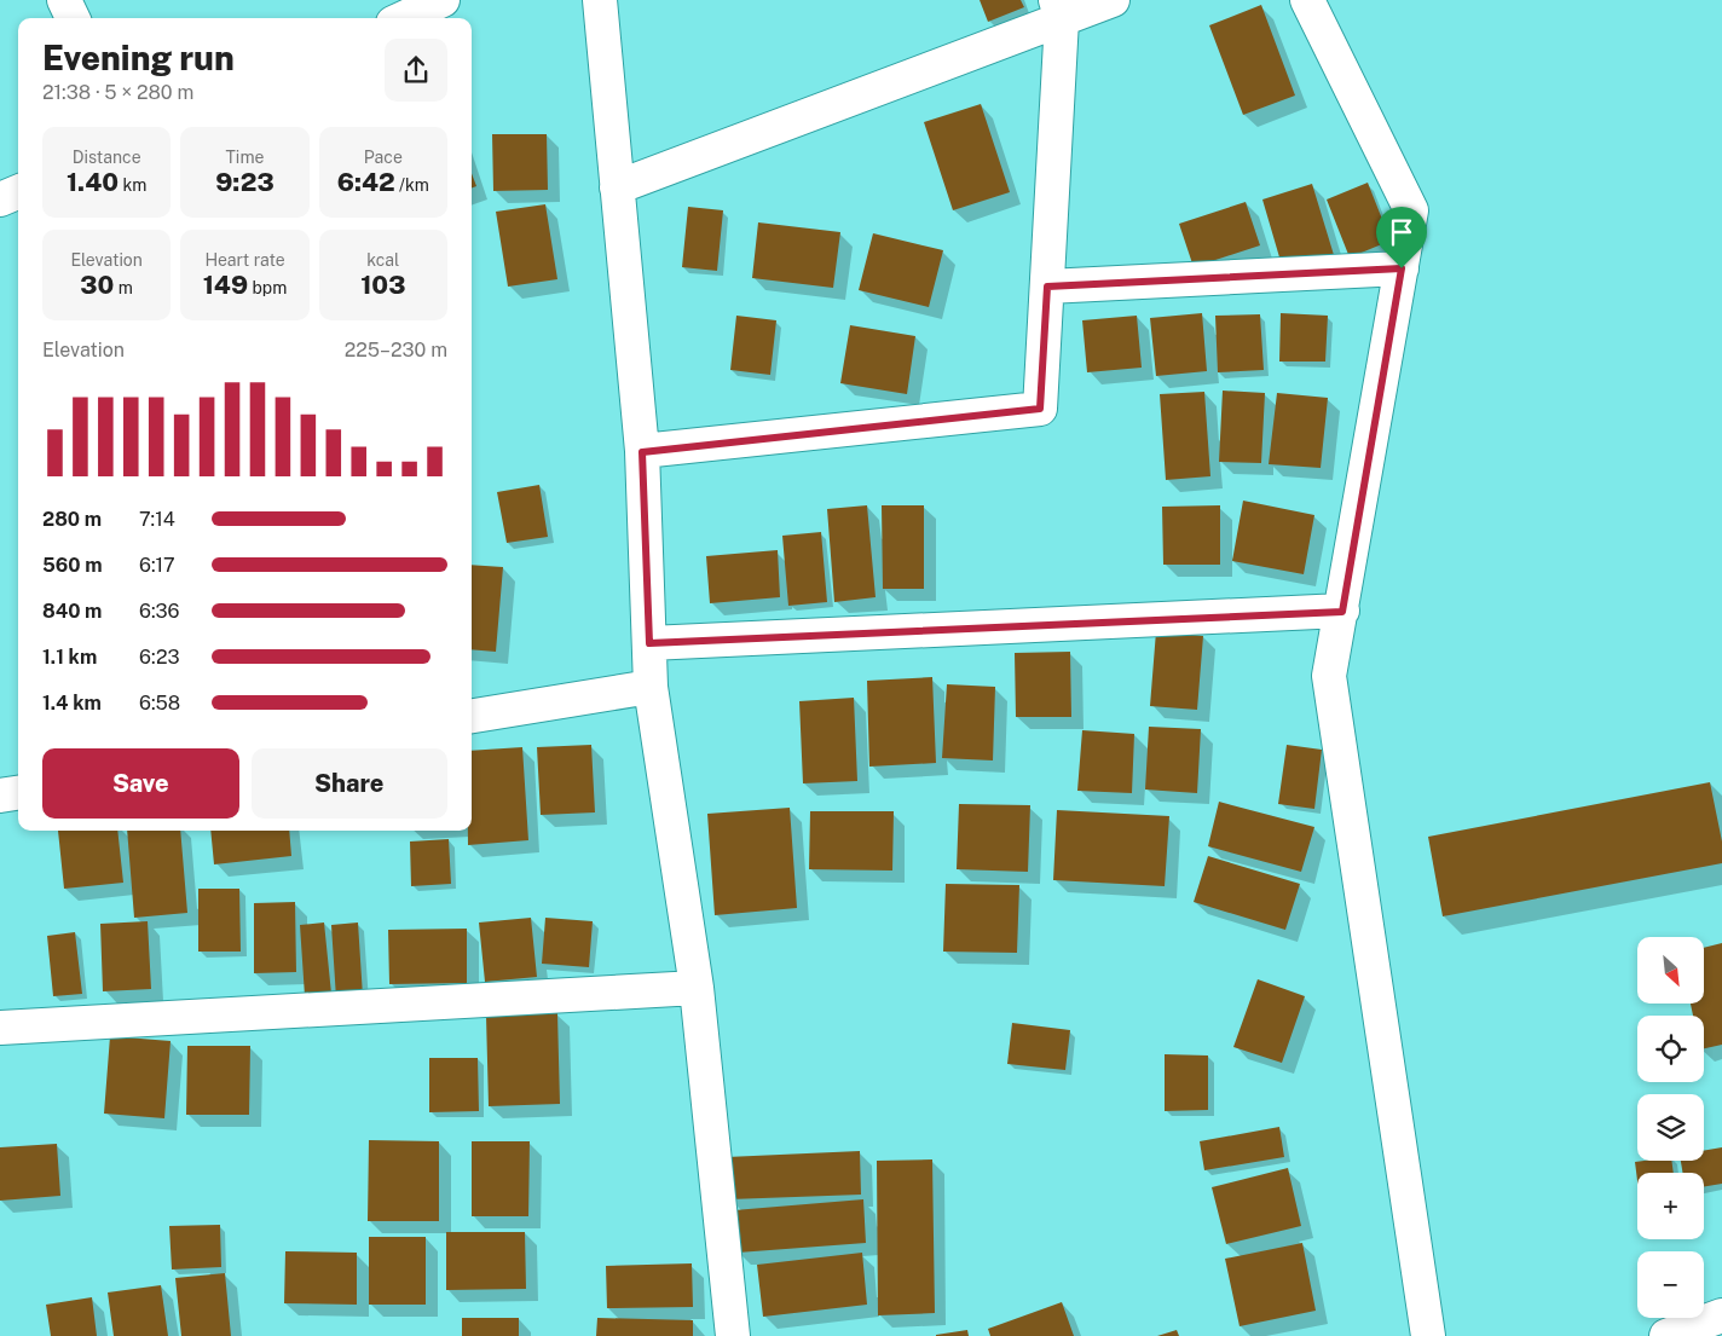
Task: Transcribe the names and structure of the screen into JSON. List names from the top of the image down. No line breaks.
{"north":"bottom right","page":{"heading":["Evening run","21:38 · 5 × 280 m"],"stats":[["Distance","1.40 km"],["Time","9:23"],["Pace","6:42 /km"],["Elevation","30 m"],["Heart rate","149 bpm"],["kcal","103"]],"chart":["Elevation","225–230 m"],"list":[{"name":"280 m","note":"7:14"},{"name":"560 m","note":"6:17"},{"name":"840 m","note":"6:36"},{"name":"1.1 km","note":"6:23"},{"name":"1.4 km","note":"6:58"}],"buttons":["Save","Share"],"map_buttons":["+","−"]}}
